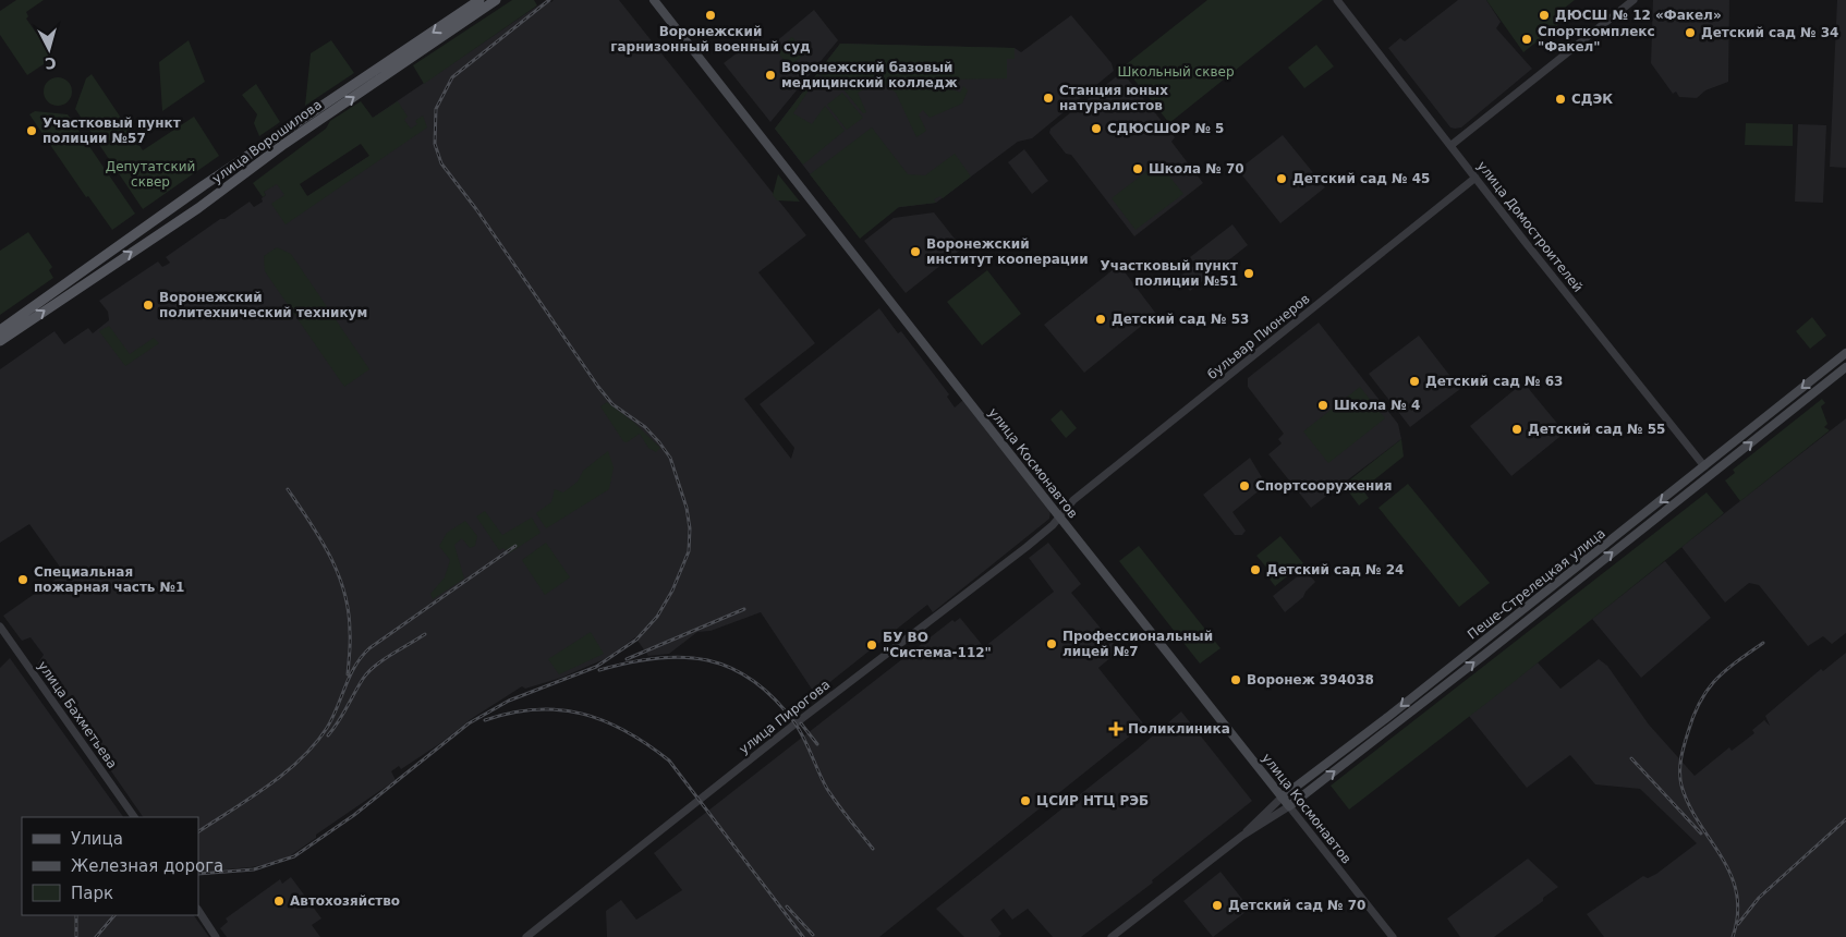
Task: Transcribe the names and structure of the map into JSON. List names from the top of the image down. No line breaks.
{"streets":{"main road":["улица Ворошилова","улица Космонавтов","Пеше-Стрелецкая улица"],"street":["улица Домостроителей","бульвар Пионеров","улица Бахметьева","улица Пирогова"]},"crossings":[["улица Домостроителей","бульвар Пионеров"],["улица Домостроителей","Пеше-Стрелецкая улица"],["бульвар Пионеров","улица Космонавтов"],["бульвар Пионеров","улица Пирогова"],["улица Космонавтов","Пеше-Стрелецкая улица"],["улица Космонавтов","улица Пирогова"]],"parks":["Школьный сквер","Депутатский сквер"],"places":{"other":["Воронежский гарнизонный военный суд","ДЮСШ № 12 «Факел»","Детский сад № 34","Спорткомплекс \"Факел\"","Воронежский базовый медицинский колледж","Станция юных натуралистов","СДЭК","СДЮСШОР № 5","Участковый пункт полиции №57","Школа № 70","Детский сад № 45","Воронежский институт кооперации","Участковый пункт полиции №51","Воронежский политехнический техникум","Детский сад № 53","Детский сад № 63","Школа № 4","Детский сад № 55","Спортсооружения","Детский сад № 24","Специальная пожарная часть №1","Профессиональный лицей №7","БУ ВО \"Система-112\"","Воронеж 394038","ЦСИР НТЦ РЭБ","Автохозяйство","Детский сад № 70"],"health":["Поликлиника"]},"legend":["Улица","Железная дорога","Парк"],"north":"bottom"}
